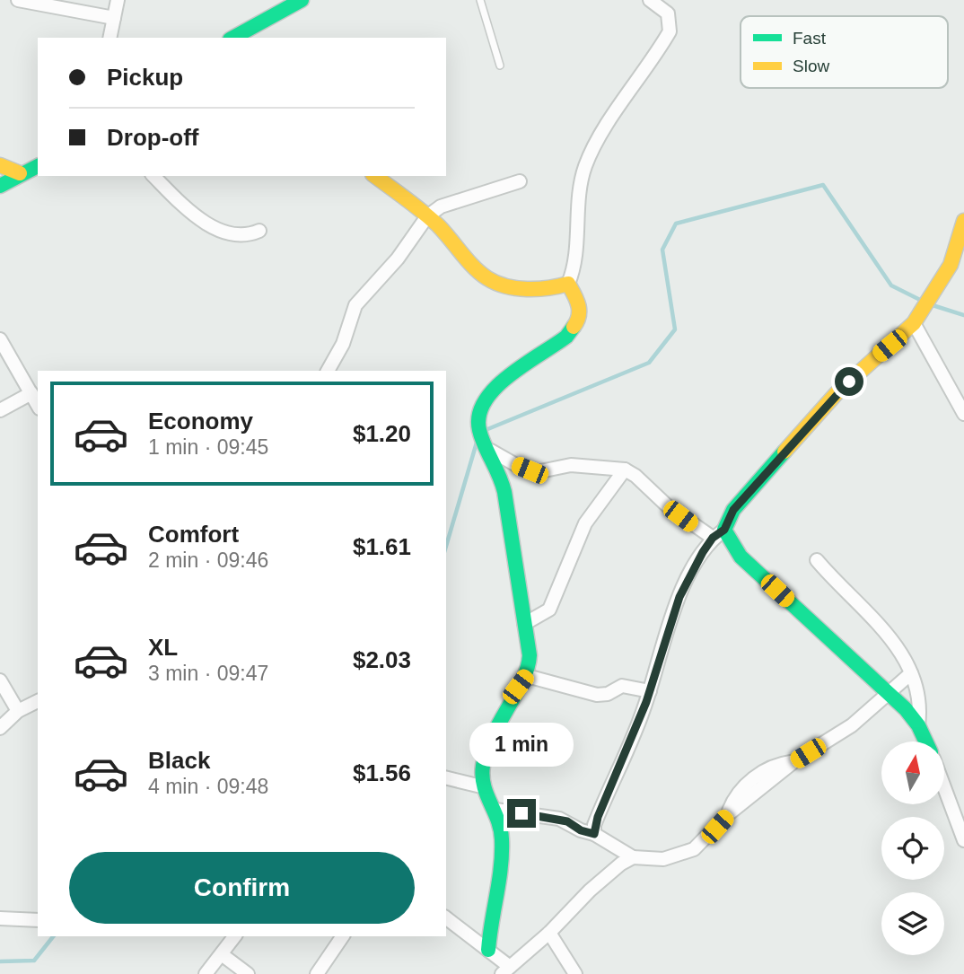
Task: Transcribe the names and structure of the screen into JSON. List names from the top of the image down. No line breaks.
{"legend":["Fast","Slow"],"north":"top","page":{"banner":["Pickup","Drop-off"],"list":[{"name":"Economy","note":"1 min · 09:45","value":"$1.20"},{"name":"Comfort","note":"2 min · 09:46","value":"$1.61"},{"name":"XL","note":"3 min · 09:47","value":"$2.03"},{"name":"Black","note":"4 min · 09:48","value":"$1.56"}],"bubble":"1 min","buttons":"Confirm"}}
